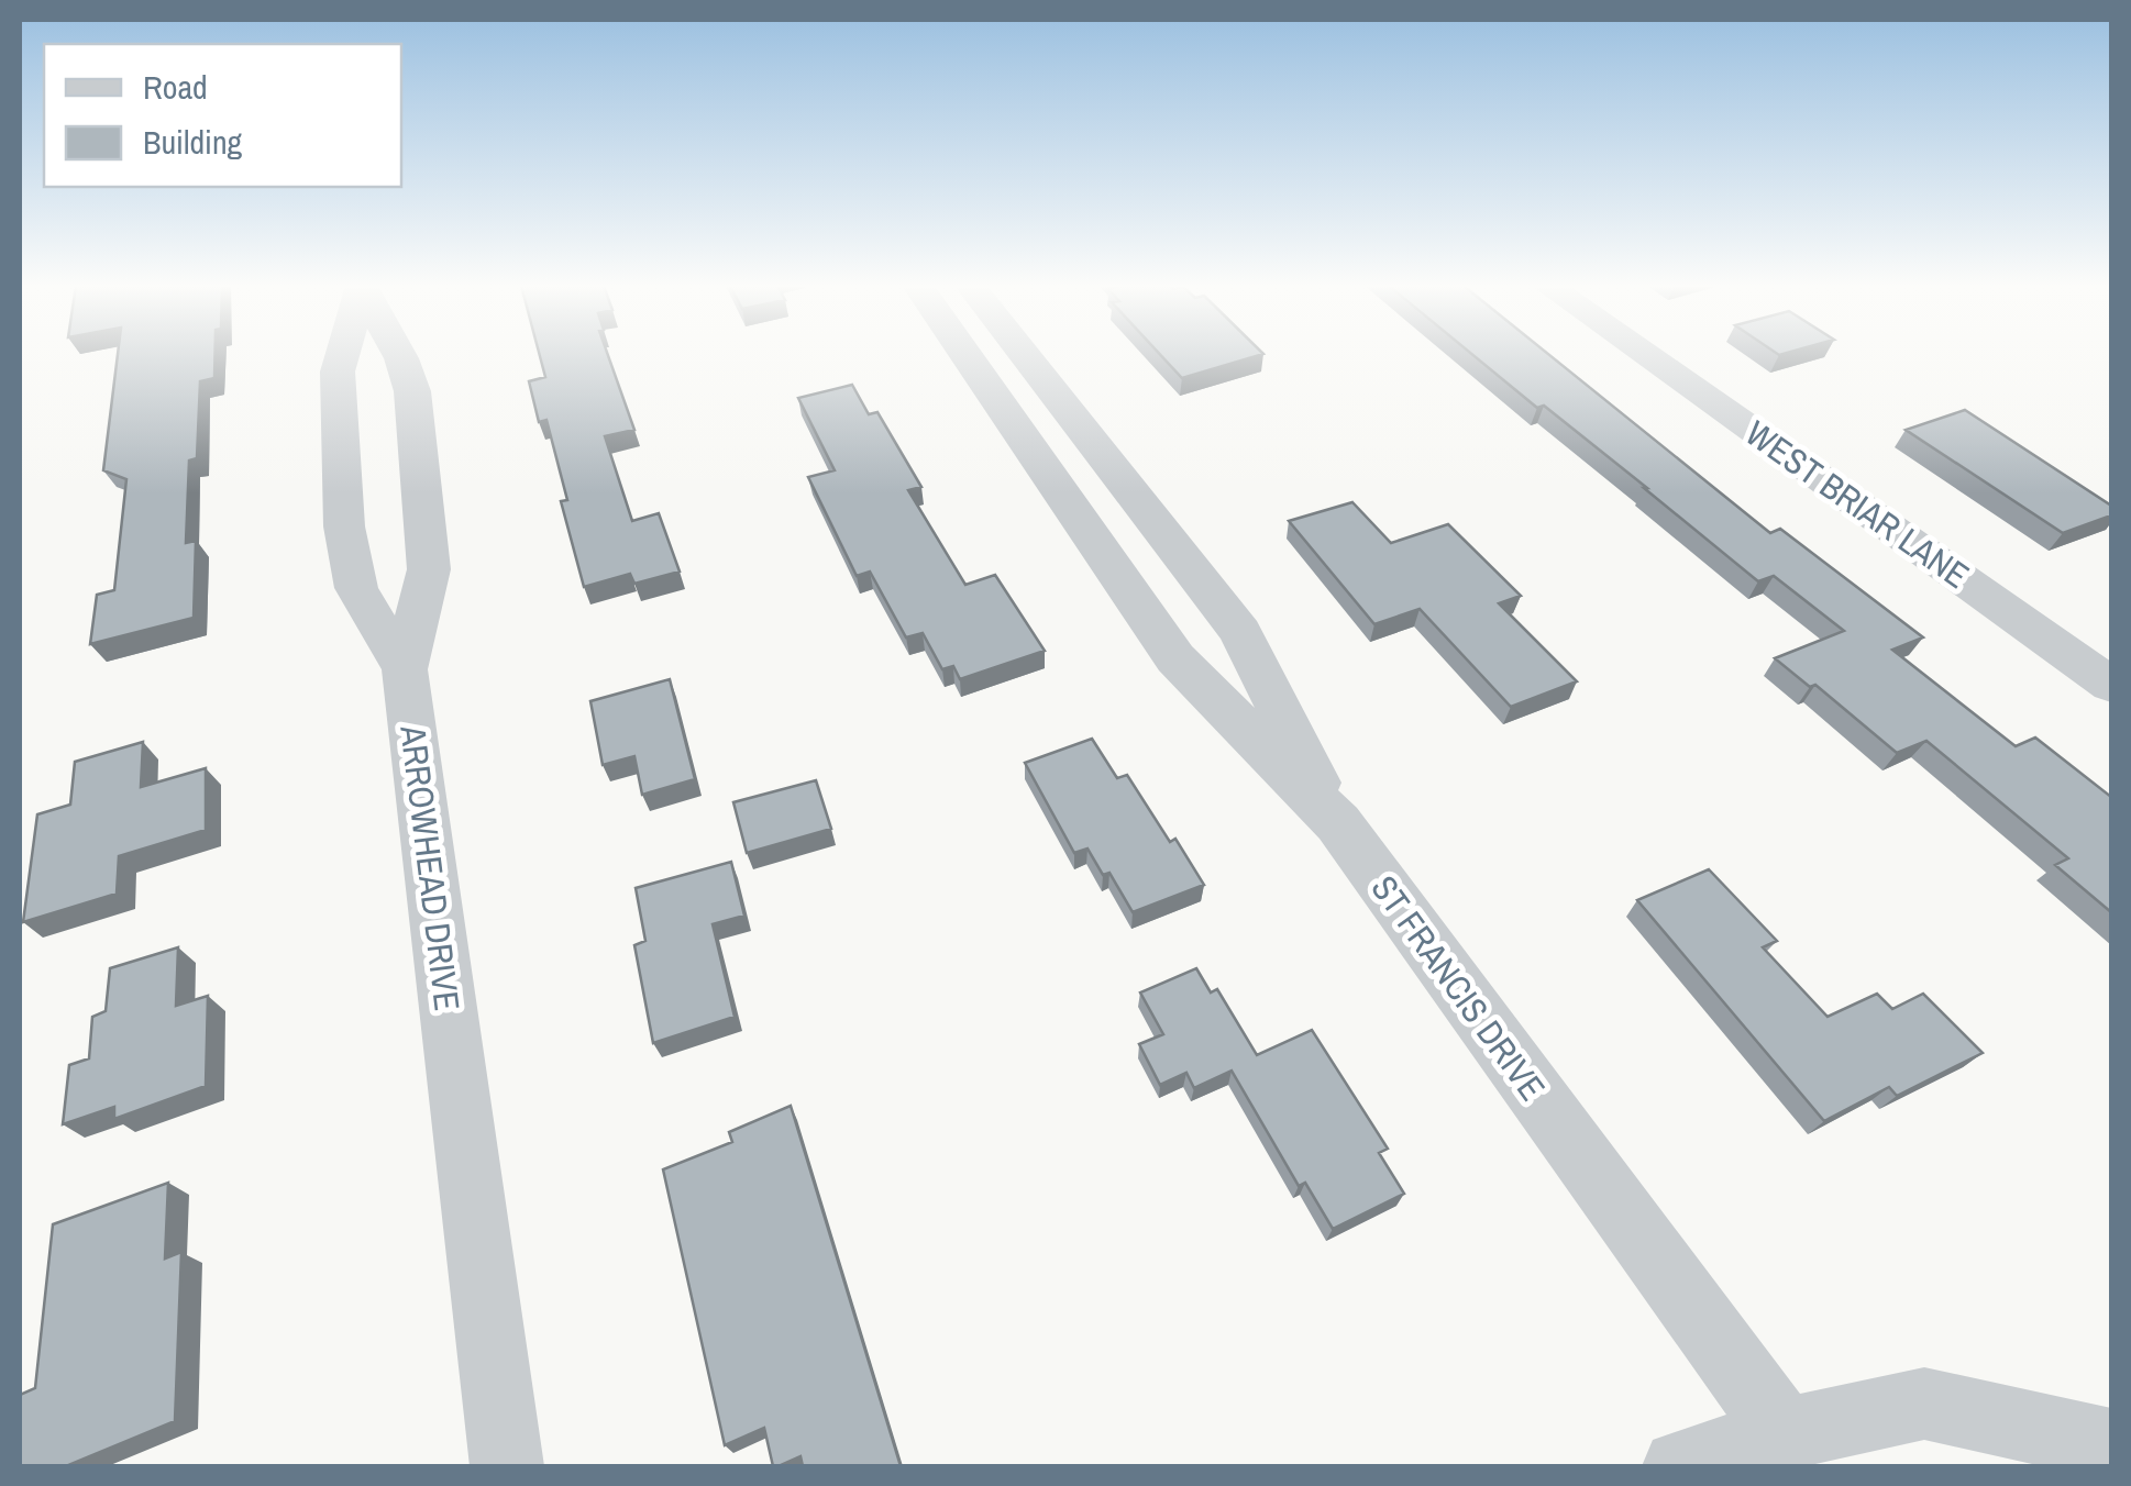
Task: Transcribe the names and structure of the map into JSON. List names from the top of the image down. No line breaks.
{"streets":{"street":["WEST BRIAR LANE","ARROWHEAD DRIVE","ST FRANCIS DRIVE"]},"legend":["Road","Building"]}
